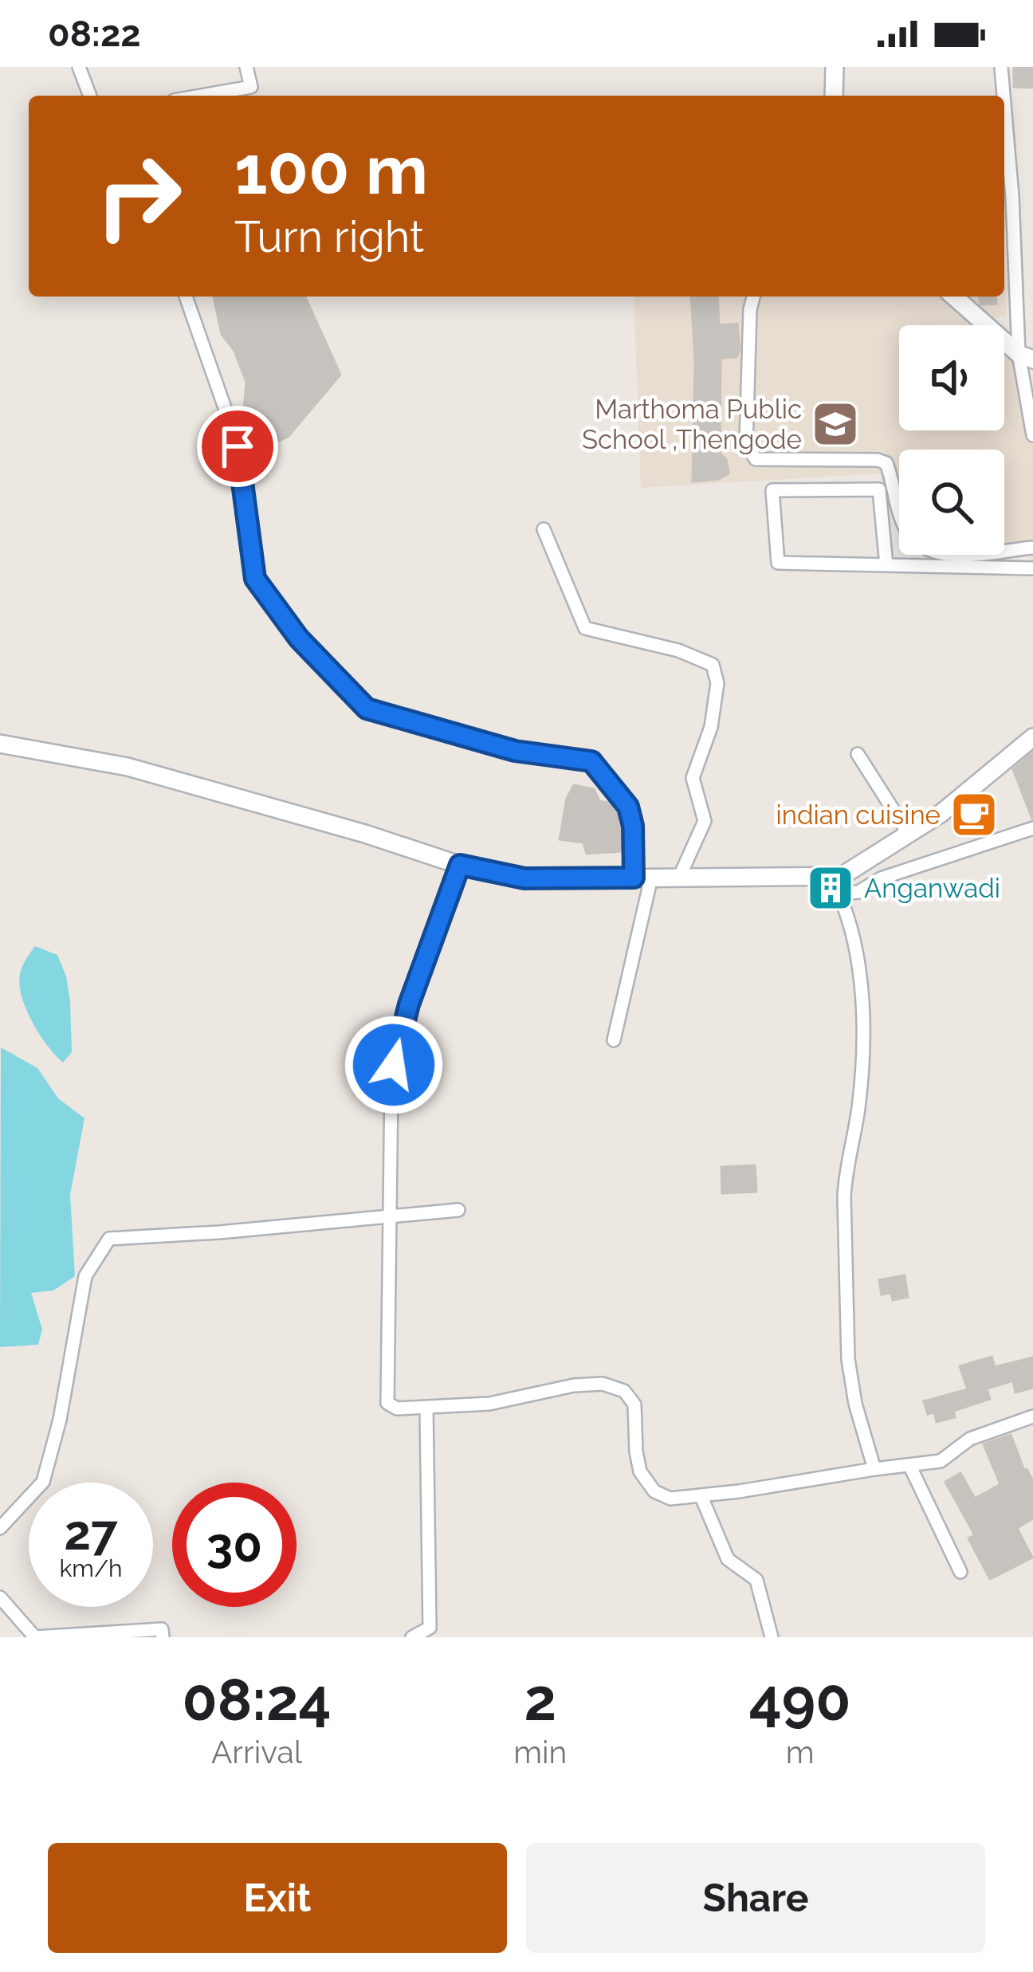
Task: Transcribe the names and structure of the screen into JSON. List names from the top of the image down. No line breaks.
{"places":{"school or university":["Marthoma Public School ,Thengode"],"cafe":["indian cuisine"],"building":["Anganwadi"]},"page":{"status":"08:22","turn":["100 m","Turn right"],"speed":"27 km/h","limit":"30","eta":["08:24","Arrival","2","min","490","m"],"buttons":["Exit","Share"]}}
